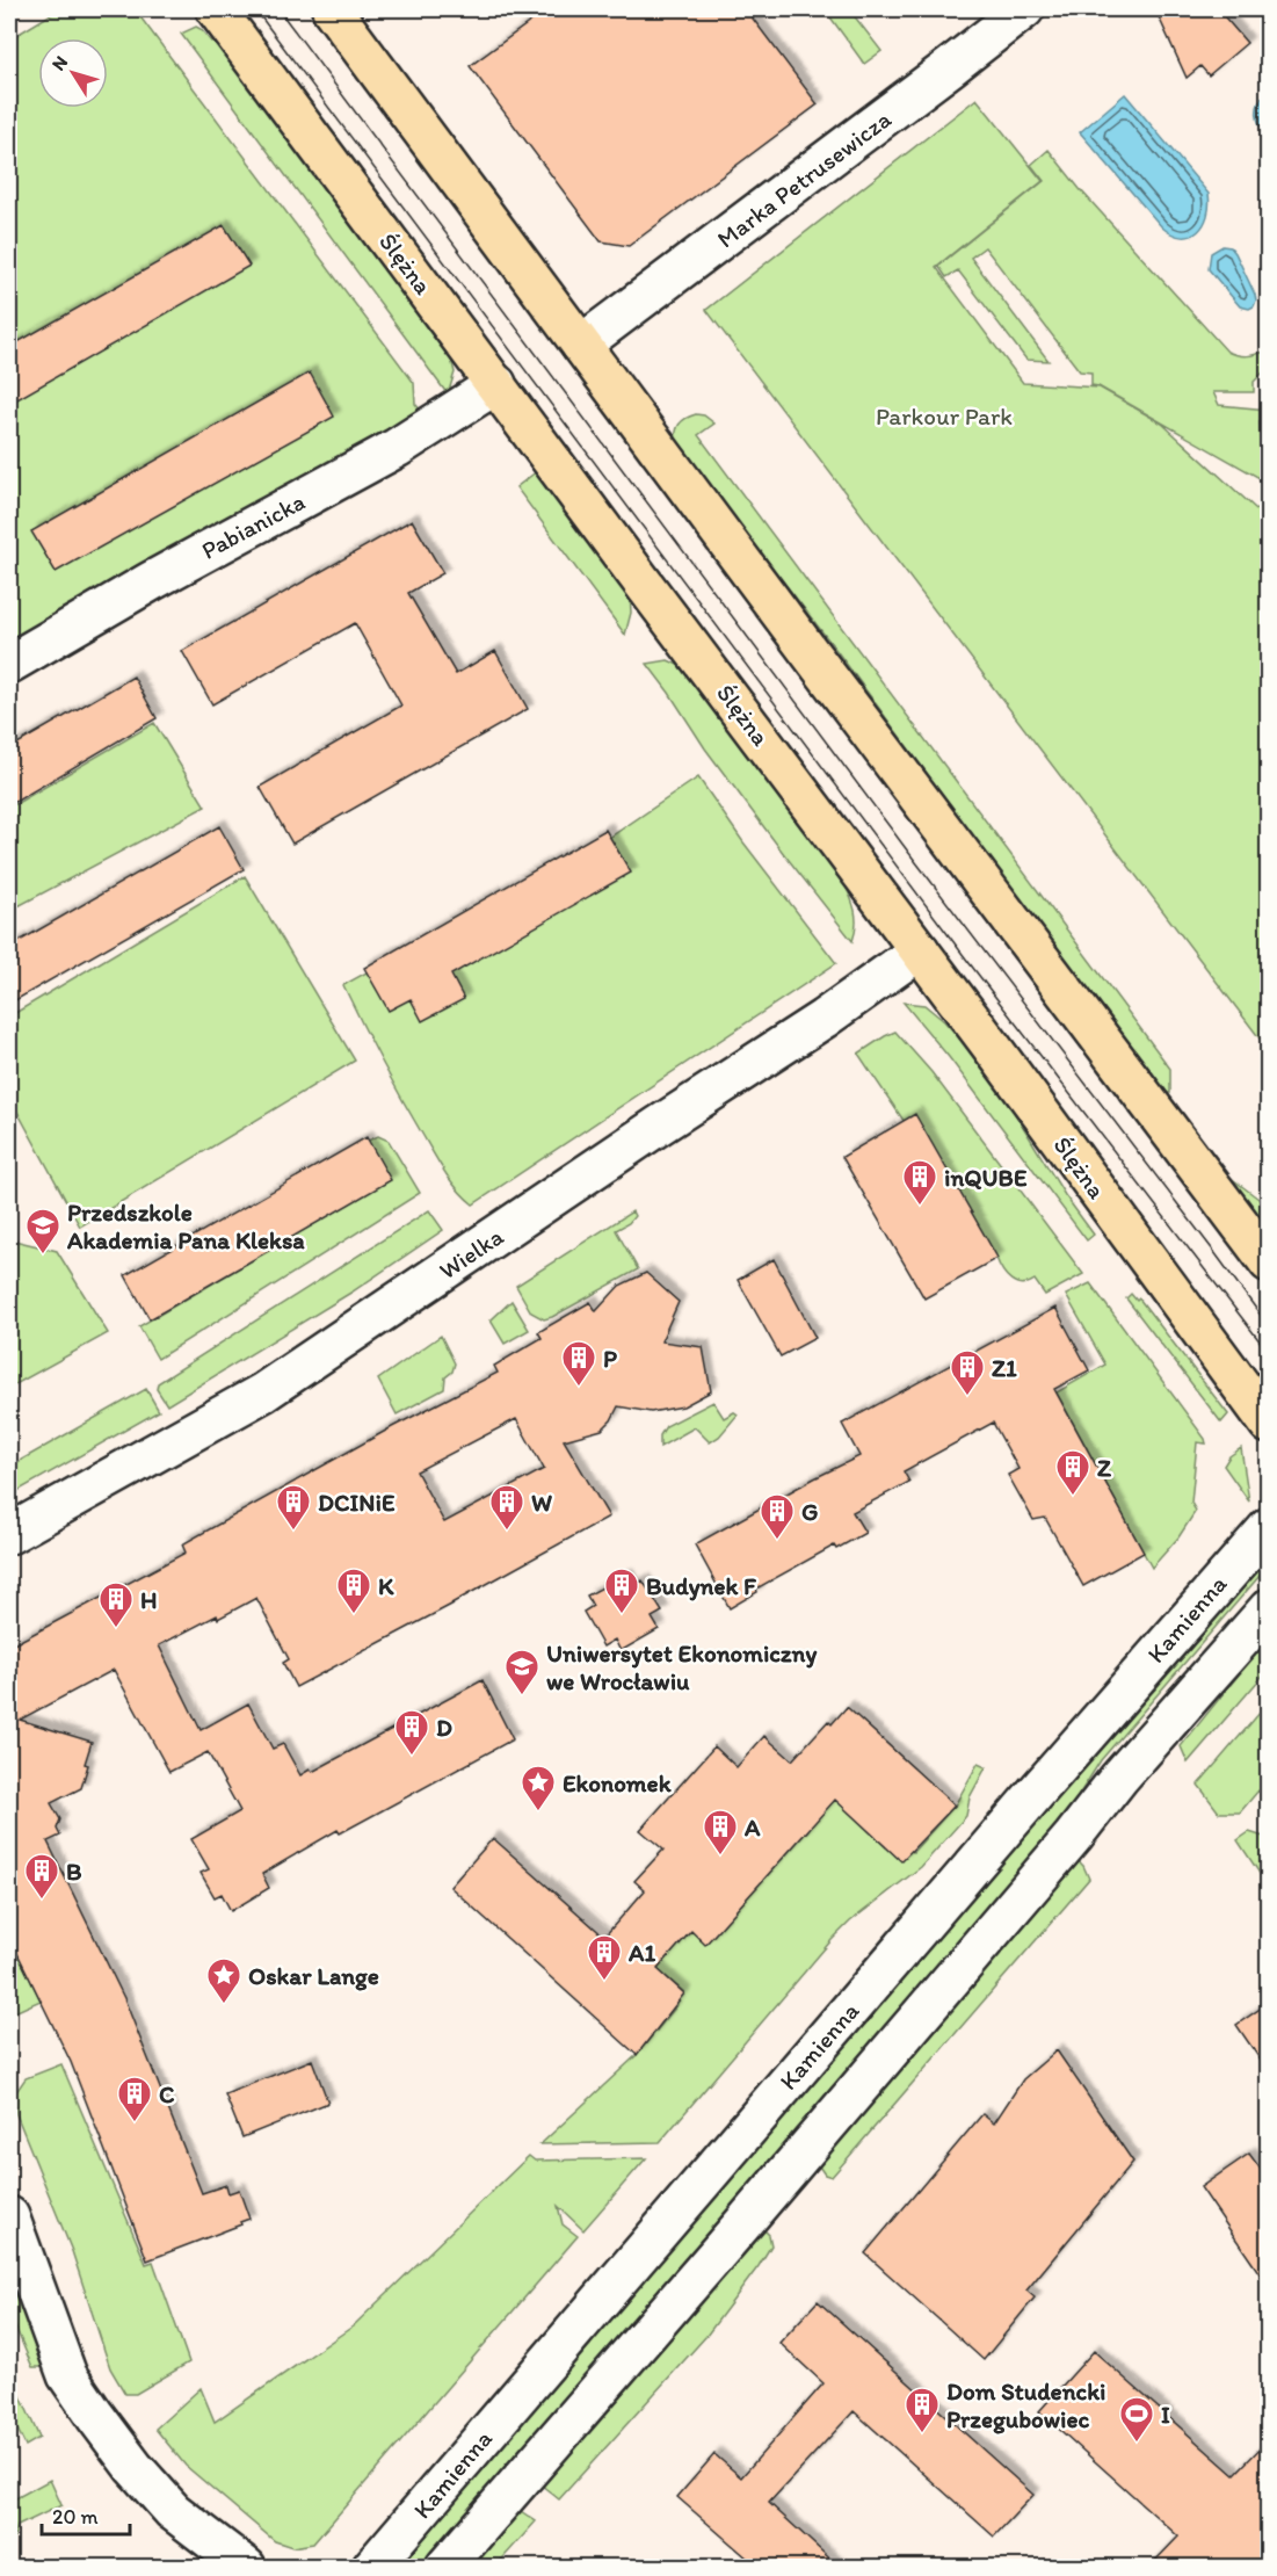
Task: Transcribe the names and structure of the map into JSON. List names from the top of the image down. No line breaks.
{"streets":{"main road":["Ślężna"],"street":["Marka Petrusewicza","Pabianicka","Wielka","Kamienna"]},"crossings":[["Ślężna","Pabianicka"],["Ślężna","Wielka"]],"parks":["Parkour Park"],"places":{"building":["inQUBE","P","Z1","Z","DCINiE","W","G","K","Budynek F","H","D","A","B","A1","C","Dom Studencki Przegubowiec"],"school or university":["Przedszkole Akademia Pana Kleksa","Uniwersytet Ekonomiczny we Wrocławiu"],"place":["Ekonomek","Oskar Lange"],"sports":["I"]},"scale_bar":"20 m","north":"top left"}
